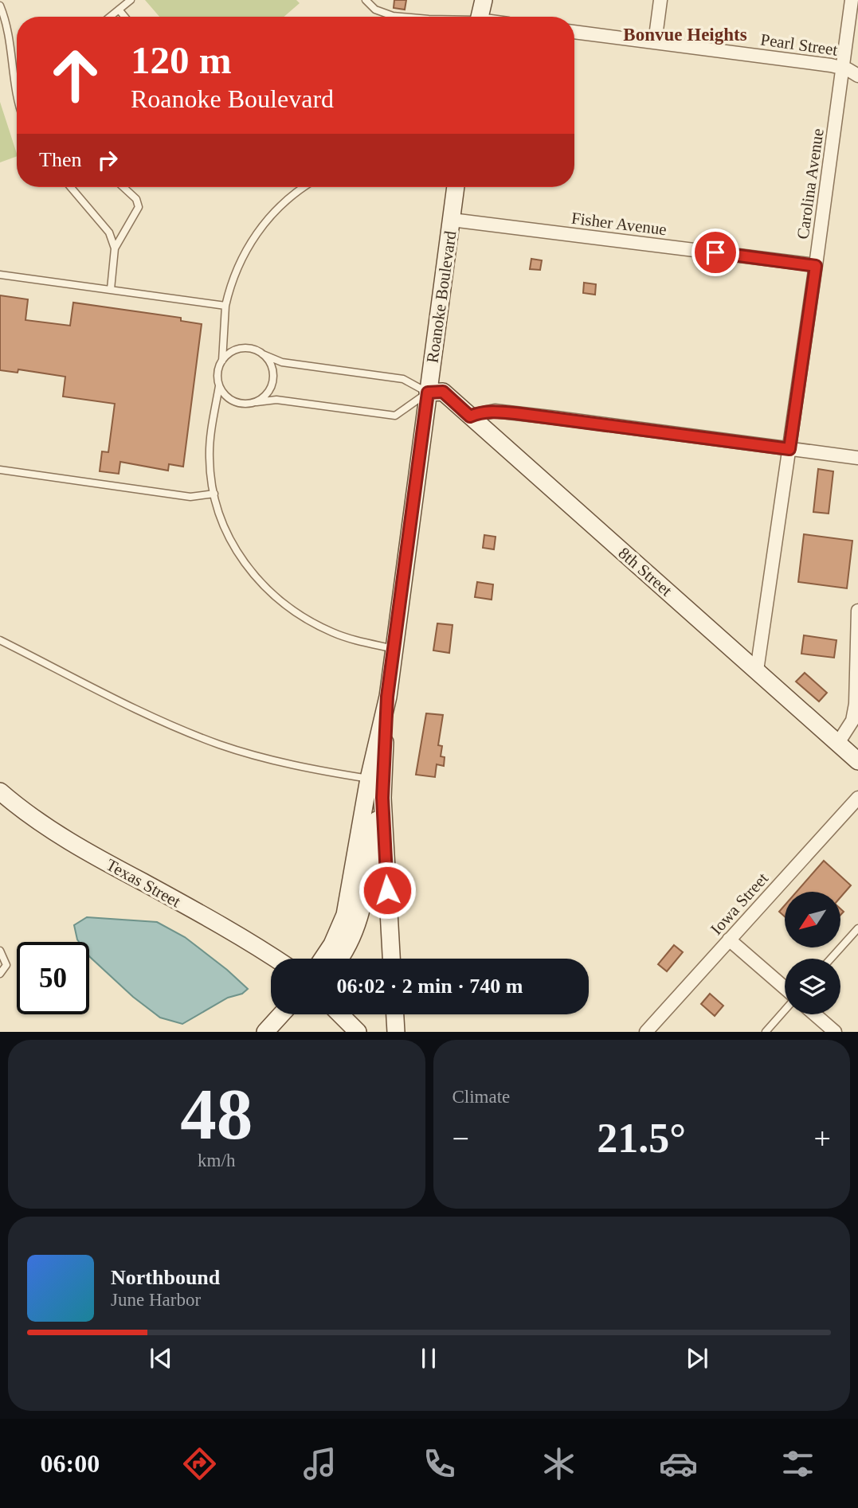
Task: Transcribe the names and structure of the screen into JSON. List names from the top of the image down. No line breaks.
{"streets":{"main road":["Roanoke Boulevard","8th Street","Texas Street"],"street":["Pearl Street","Carolina Avenue","Fisher Avenue","Iowa Street"]},"crossings":[["Pearl Street","Carolina Avenue"],["Carolina Avenue","Fisher Avenue"],["Carolina Avenue","8th Street"],["Fisher Avenue","Roanoke Boulevard"],["Roanoke Boulevard","8th Street"]],"districts":["Bonvue Heights"],"north":"bottom left","page":{"turn":["120 m","Roanoke Boulevard"],"then":"Then","limit":"50","trip":"06:02 · 2 min · 740 m","tile":[["48","km/h"],"Climate"],"heat":["−","21.5°","+"],"song":["Northbound","June Harbor"],"tabs":"06:00"}}
